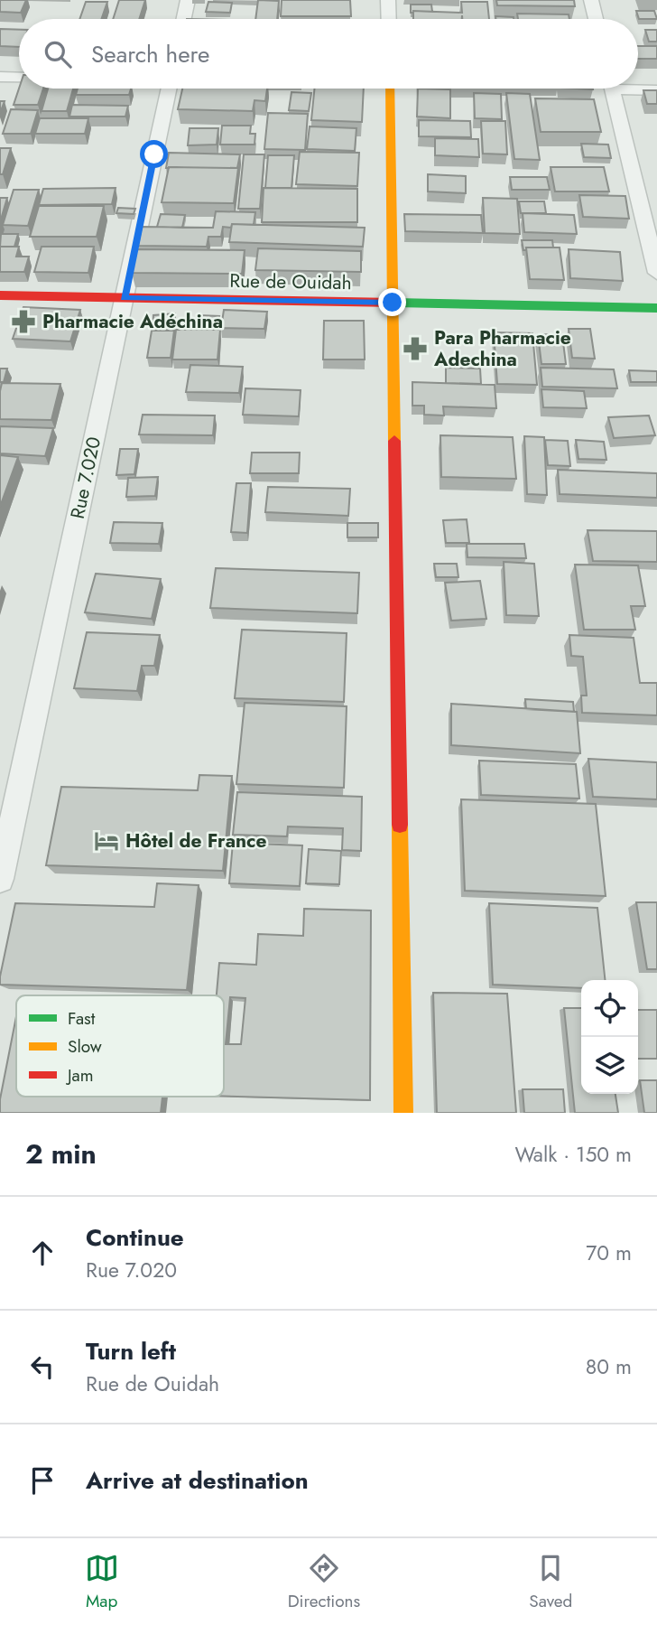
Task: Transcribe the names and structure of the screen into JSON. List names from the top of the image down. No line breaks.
{"streets":{"street":["Rue de Ouidah","Rue 7.020"]},"crossings":[["Rue de Ouidah","Rue 7.020"]],"places":{"pharmacy":["Pharmacie Adéchina","Para Pharmacie Adechina"],"hotel":["Hôtel de France"]},"legend":["Fast","Slow","Jam"],"page":{"search":"Search here","heading":["2 min","Walk · 150 m"],"list":[["Continue","Rue 7.020","70 m"],["Turn left","Rue de Ouidah","80 m"],"Arrive at destination"],"nav":["Map","Directions","Saved"]}}
